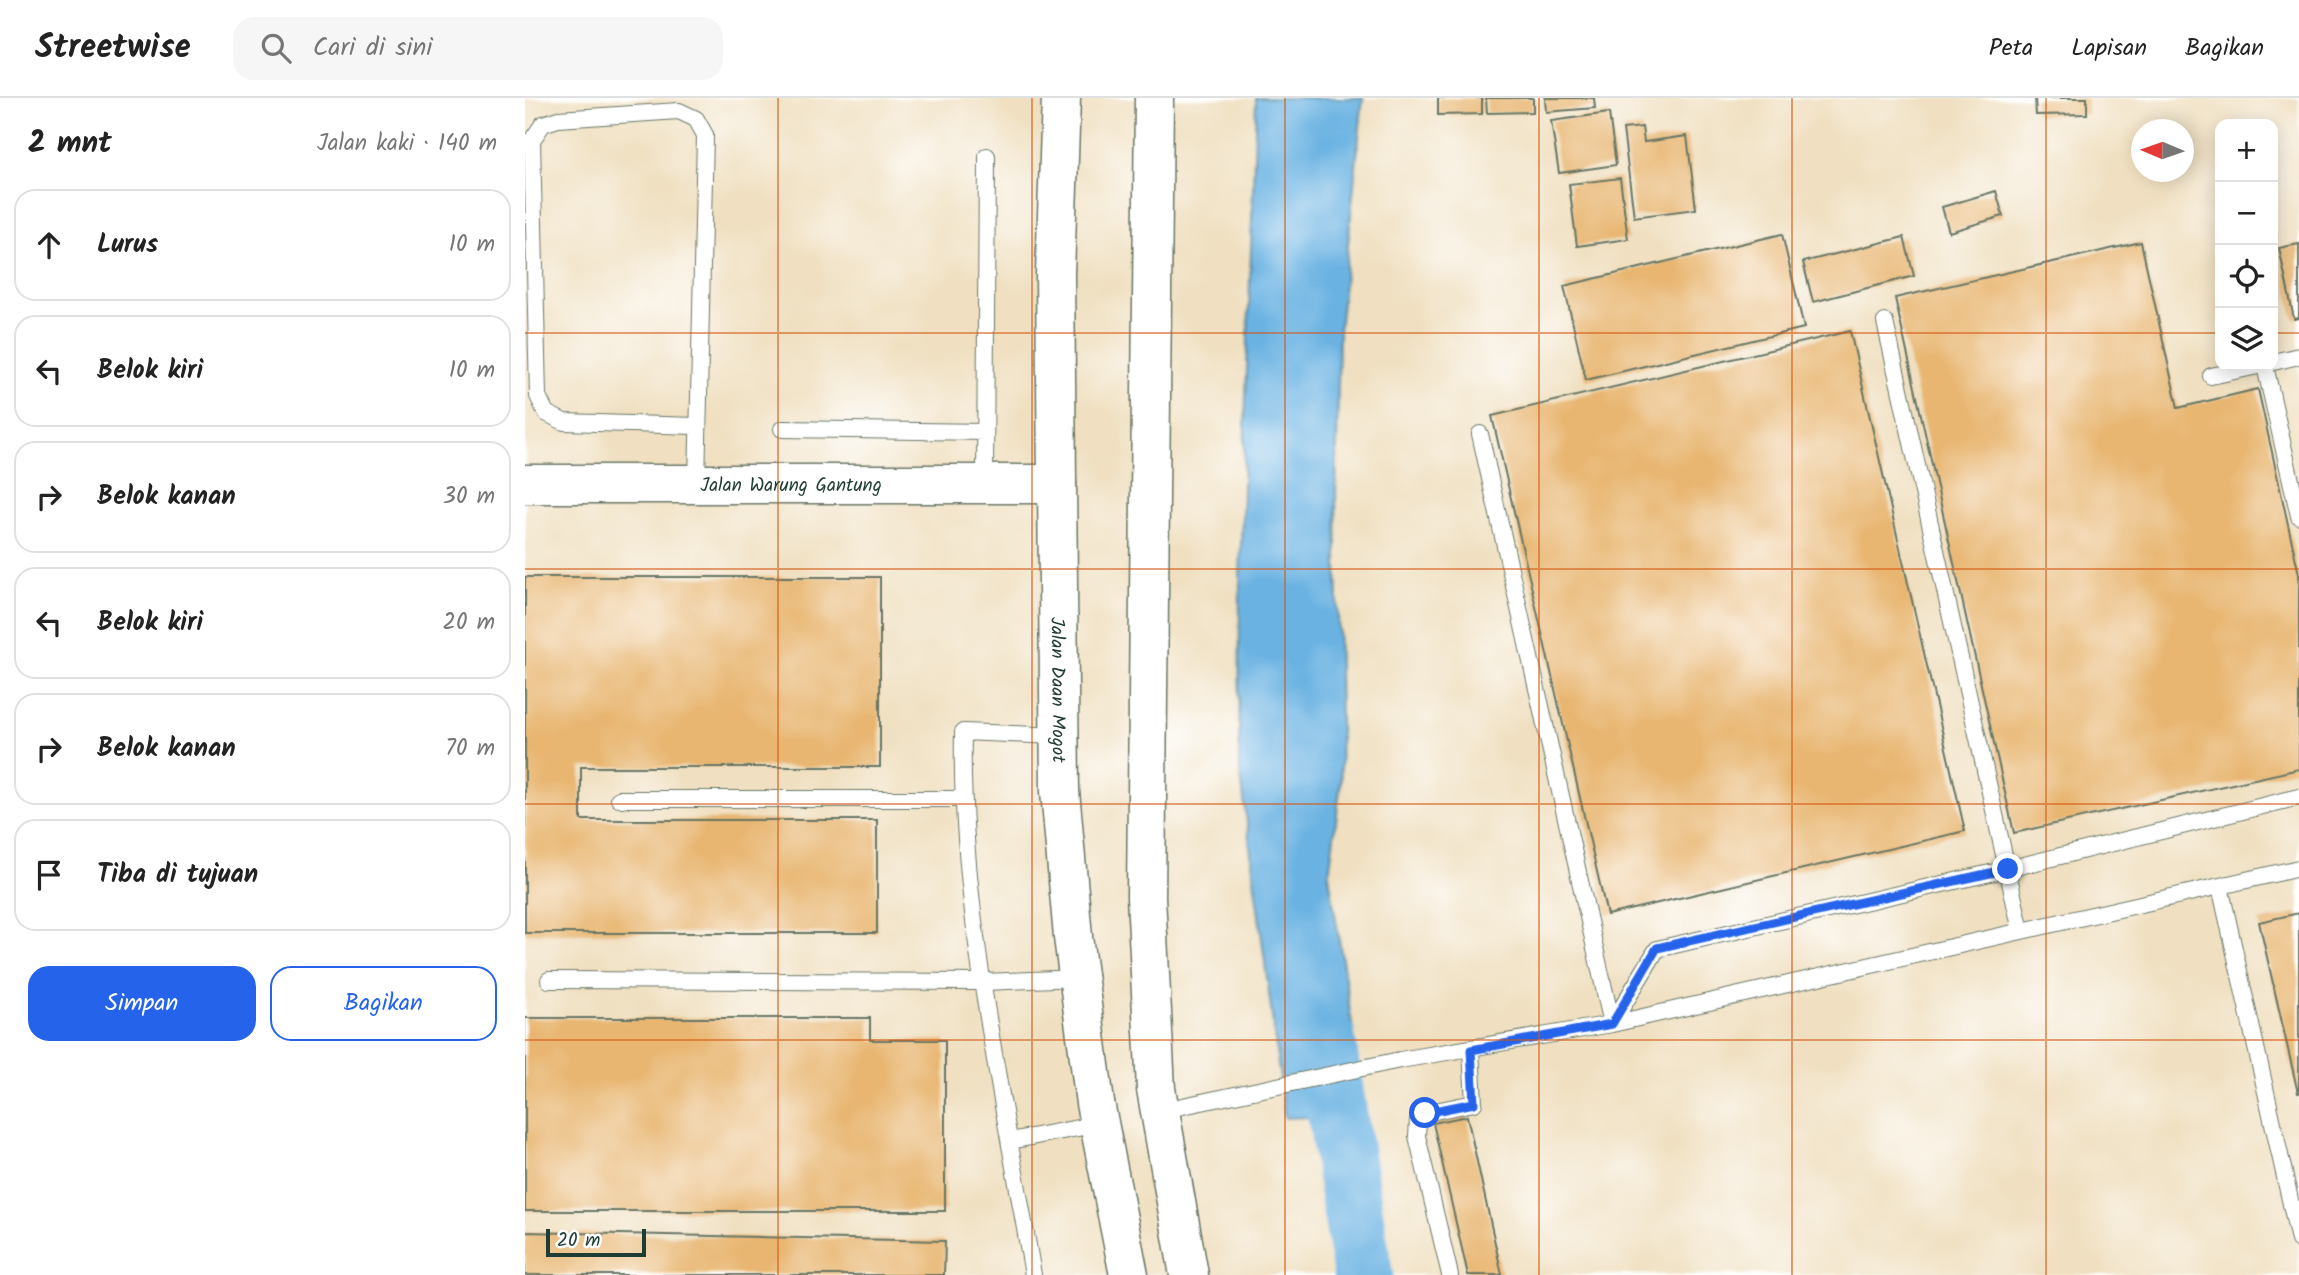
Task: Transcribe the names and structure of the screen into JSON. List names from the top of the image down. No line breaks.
{"streets":{"main road":["Jalan Warung Gantung","Jalan Daan Mogot"]},"crossings":[["Jalan Warung Gantung","Jalan Daan Mogot"]],"scale_bar":"20 m","north":"left","page":{"header":"Streetwise","search":"Cari di sini","nav":["Peta","Lapisan","Bagikan"],"heading":["2 mnt","Jalan kaki · 140 m"],"map_buttons":["+","−"],"list":[["Lurus","10 m"],["Belok kiri","10 m"],["Belok kanan","30 m"],["Belok kiri","20 m"],["Belok kanan","70 m"],"Tiba di tujuan"],"buttons":["Simpan","Bagikan"],"scale":"20 m"}}
